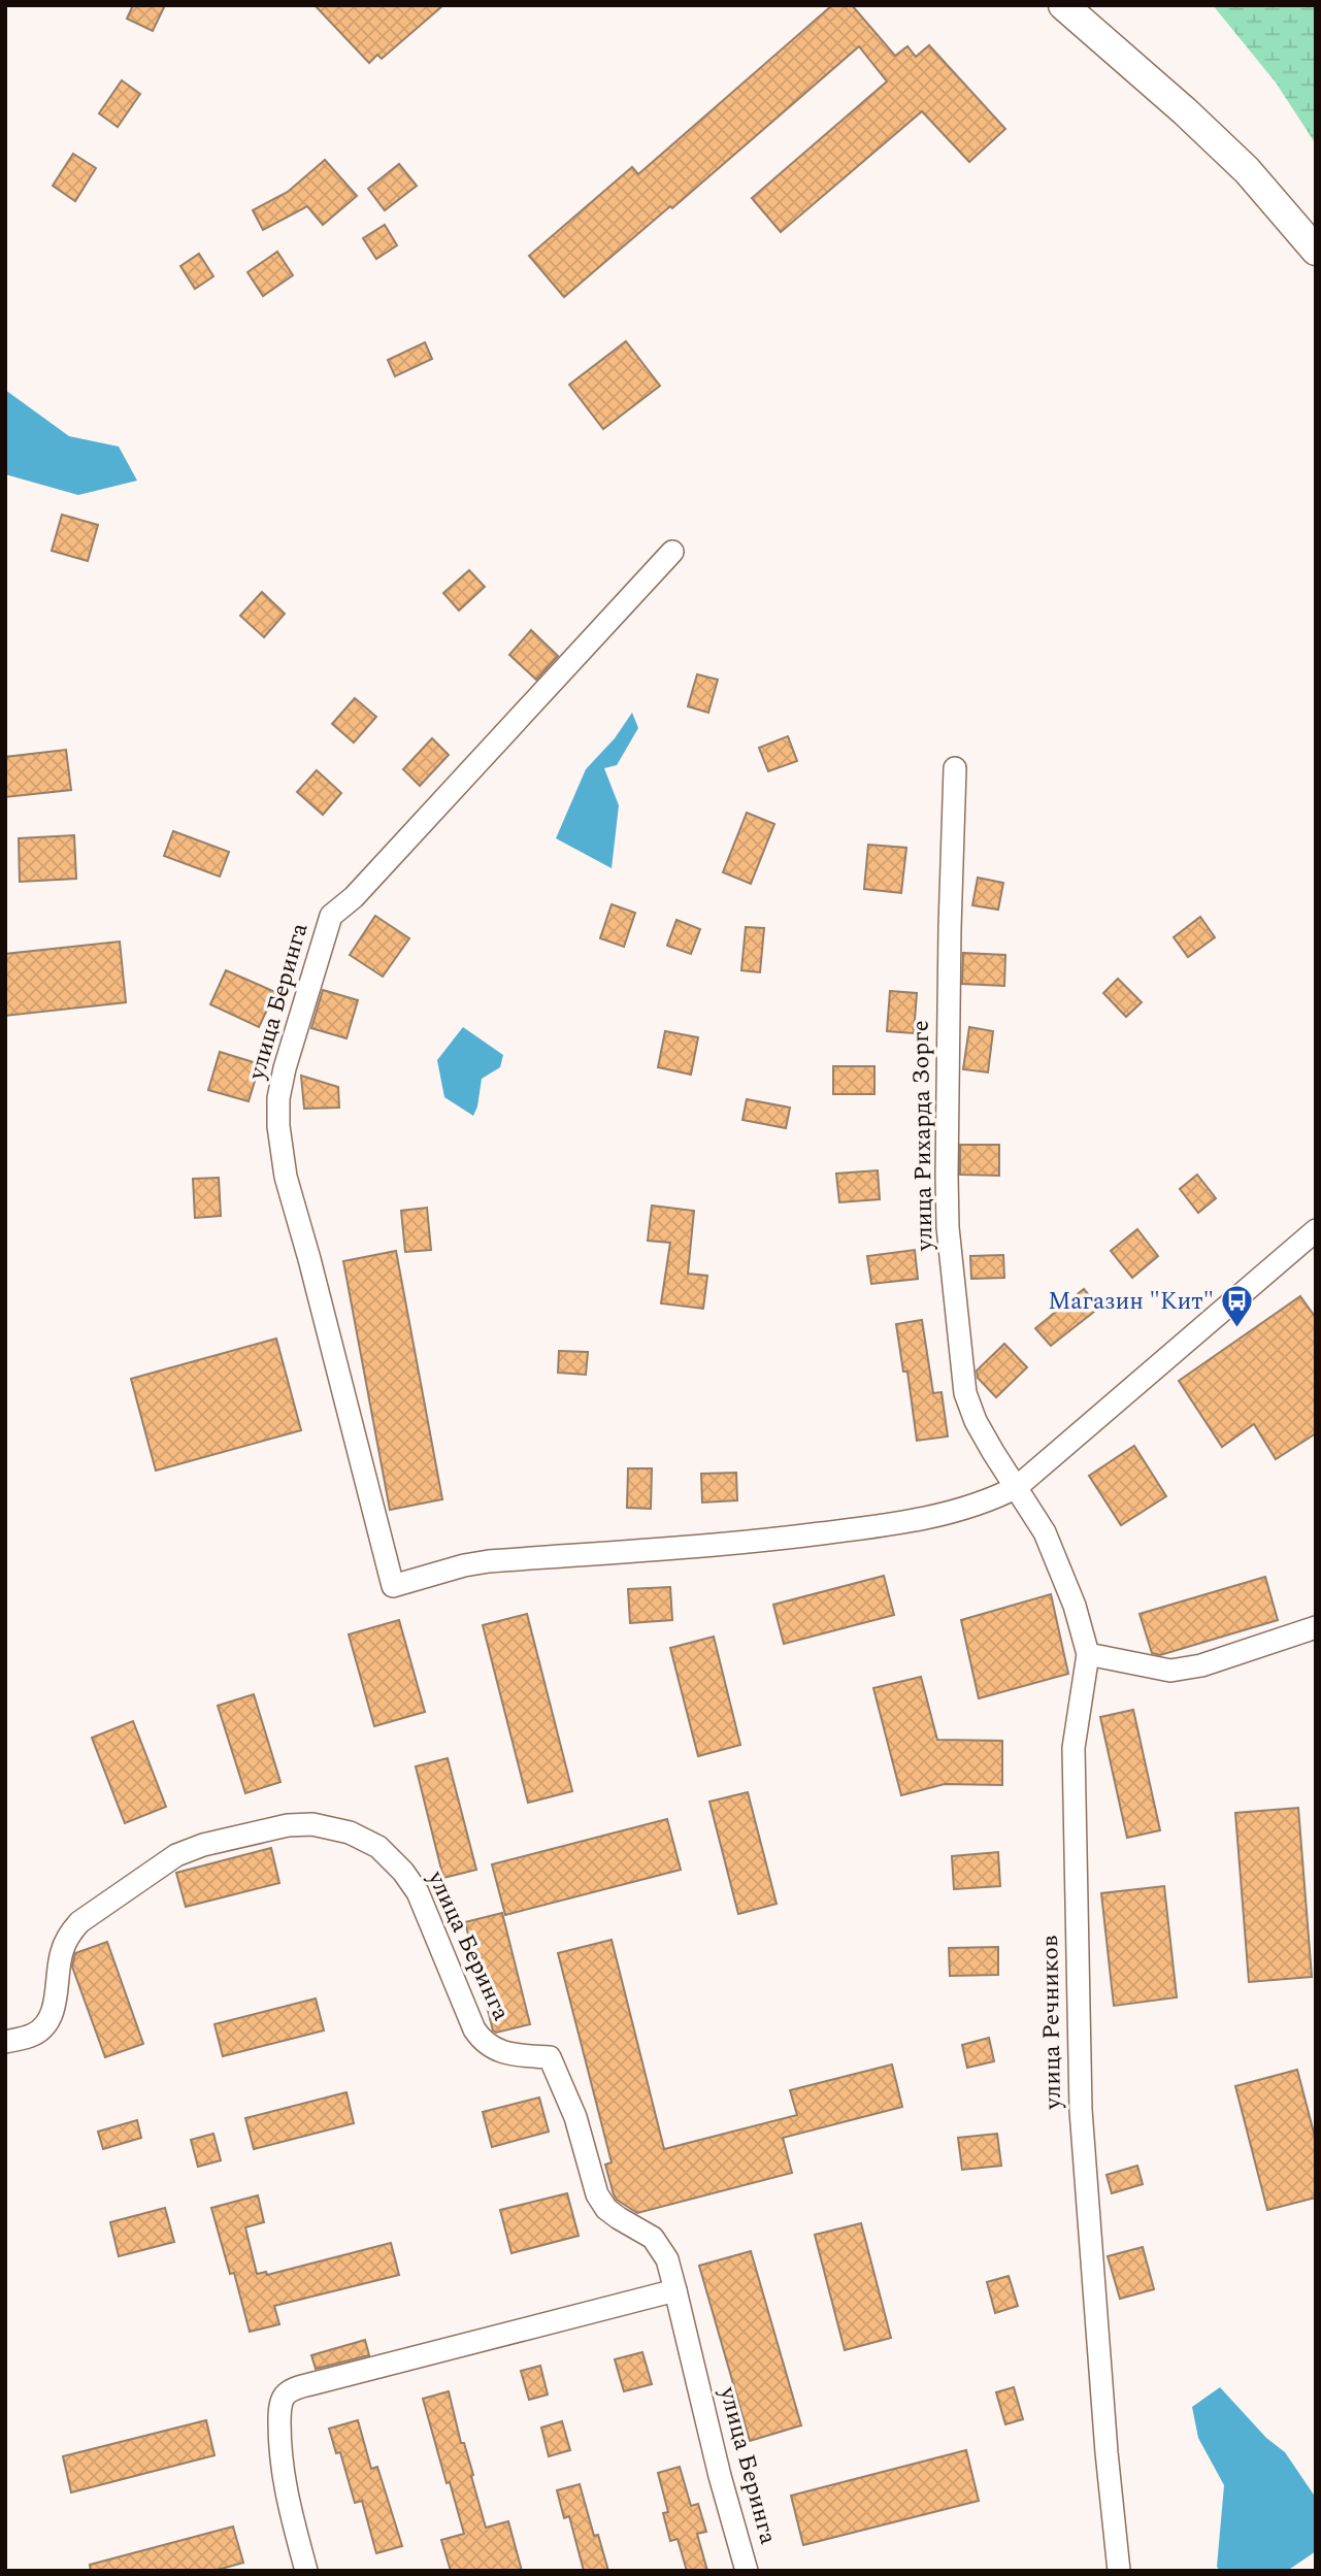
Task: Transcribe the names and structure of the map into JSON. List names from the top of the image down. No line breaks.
{"streets":{"street":["улица Беринга","улица Рихарда Зорге","улица Речников"]},"crossings":[["улица Беринга","улица Рихарда Зорге"],["улица Беринга","улица Речников"],["улица Рихарда Зорге","улица Речников"]],"places":{"bus stop":["Магазин \"Кит\""]}}
